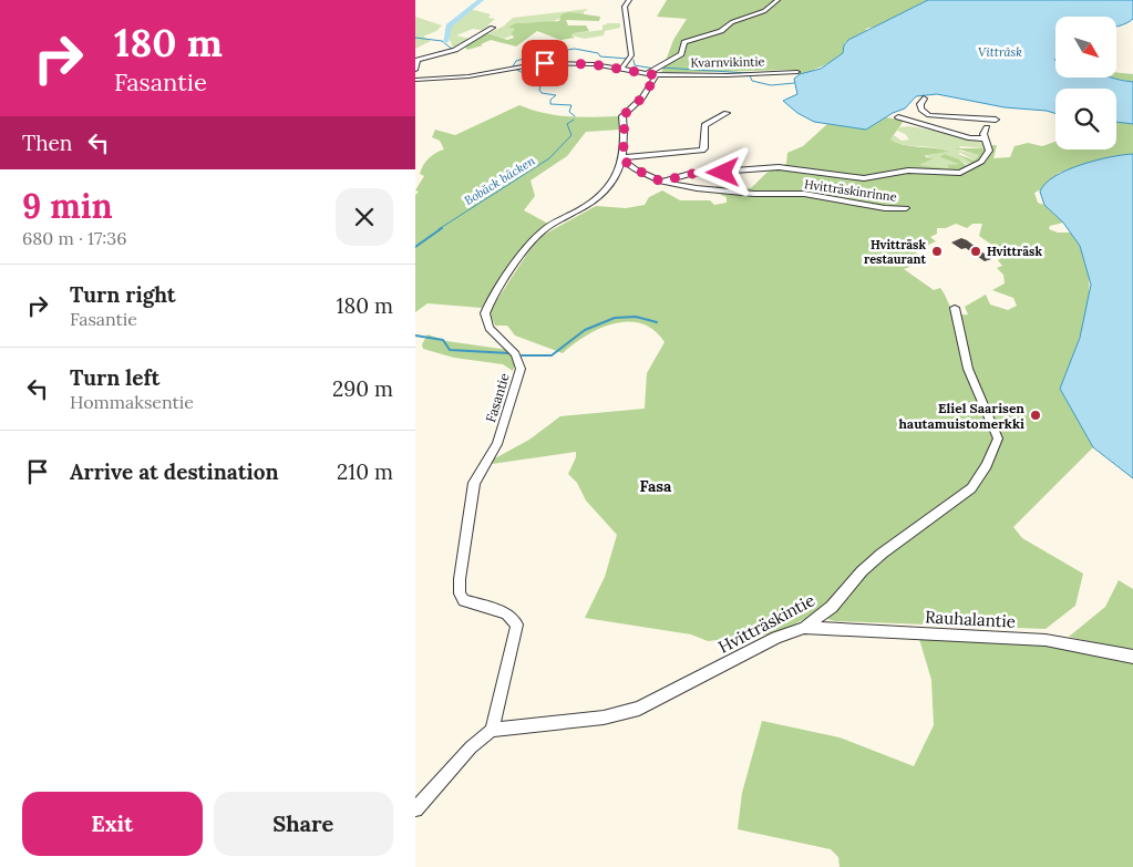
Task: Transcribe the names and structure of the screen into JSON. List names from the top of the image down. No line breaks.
{"streets":{"street":["Kvarnvikintie","Hvitträskinrinne","Fasantie","Rauhalantie","Hvitträskintie"]},"crossings":[["Fasantie","Hvitträskintie"],["Rauhalantie","Hvitträskintie"]],"districts":["Fasa"],"water":["Vitträsk","Bobäck bäcken"],"places":["Hvitträsk restaurant","Hvitträsk","Eliel Saarisen hautamuistomerkki"],"north":"bottom right","page":{"turn":["180 m","Fasantie"],"then":"Then","heading":["9 min","680 m · 17:36"],"list":[{"name":"Turn right","note":"Fasantie","value":"180 m"},{"name":"Turn left","note":"Hommaksentie","value":"290 m"},{"name":"Arrive at destination","value":"210 m"}],"buttons":["Exit","Share"]}}
